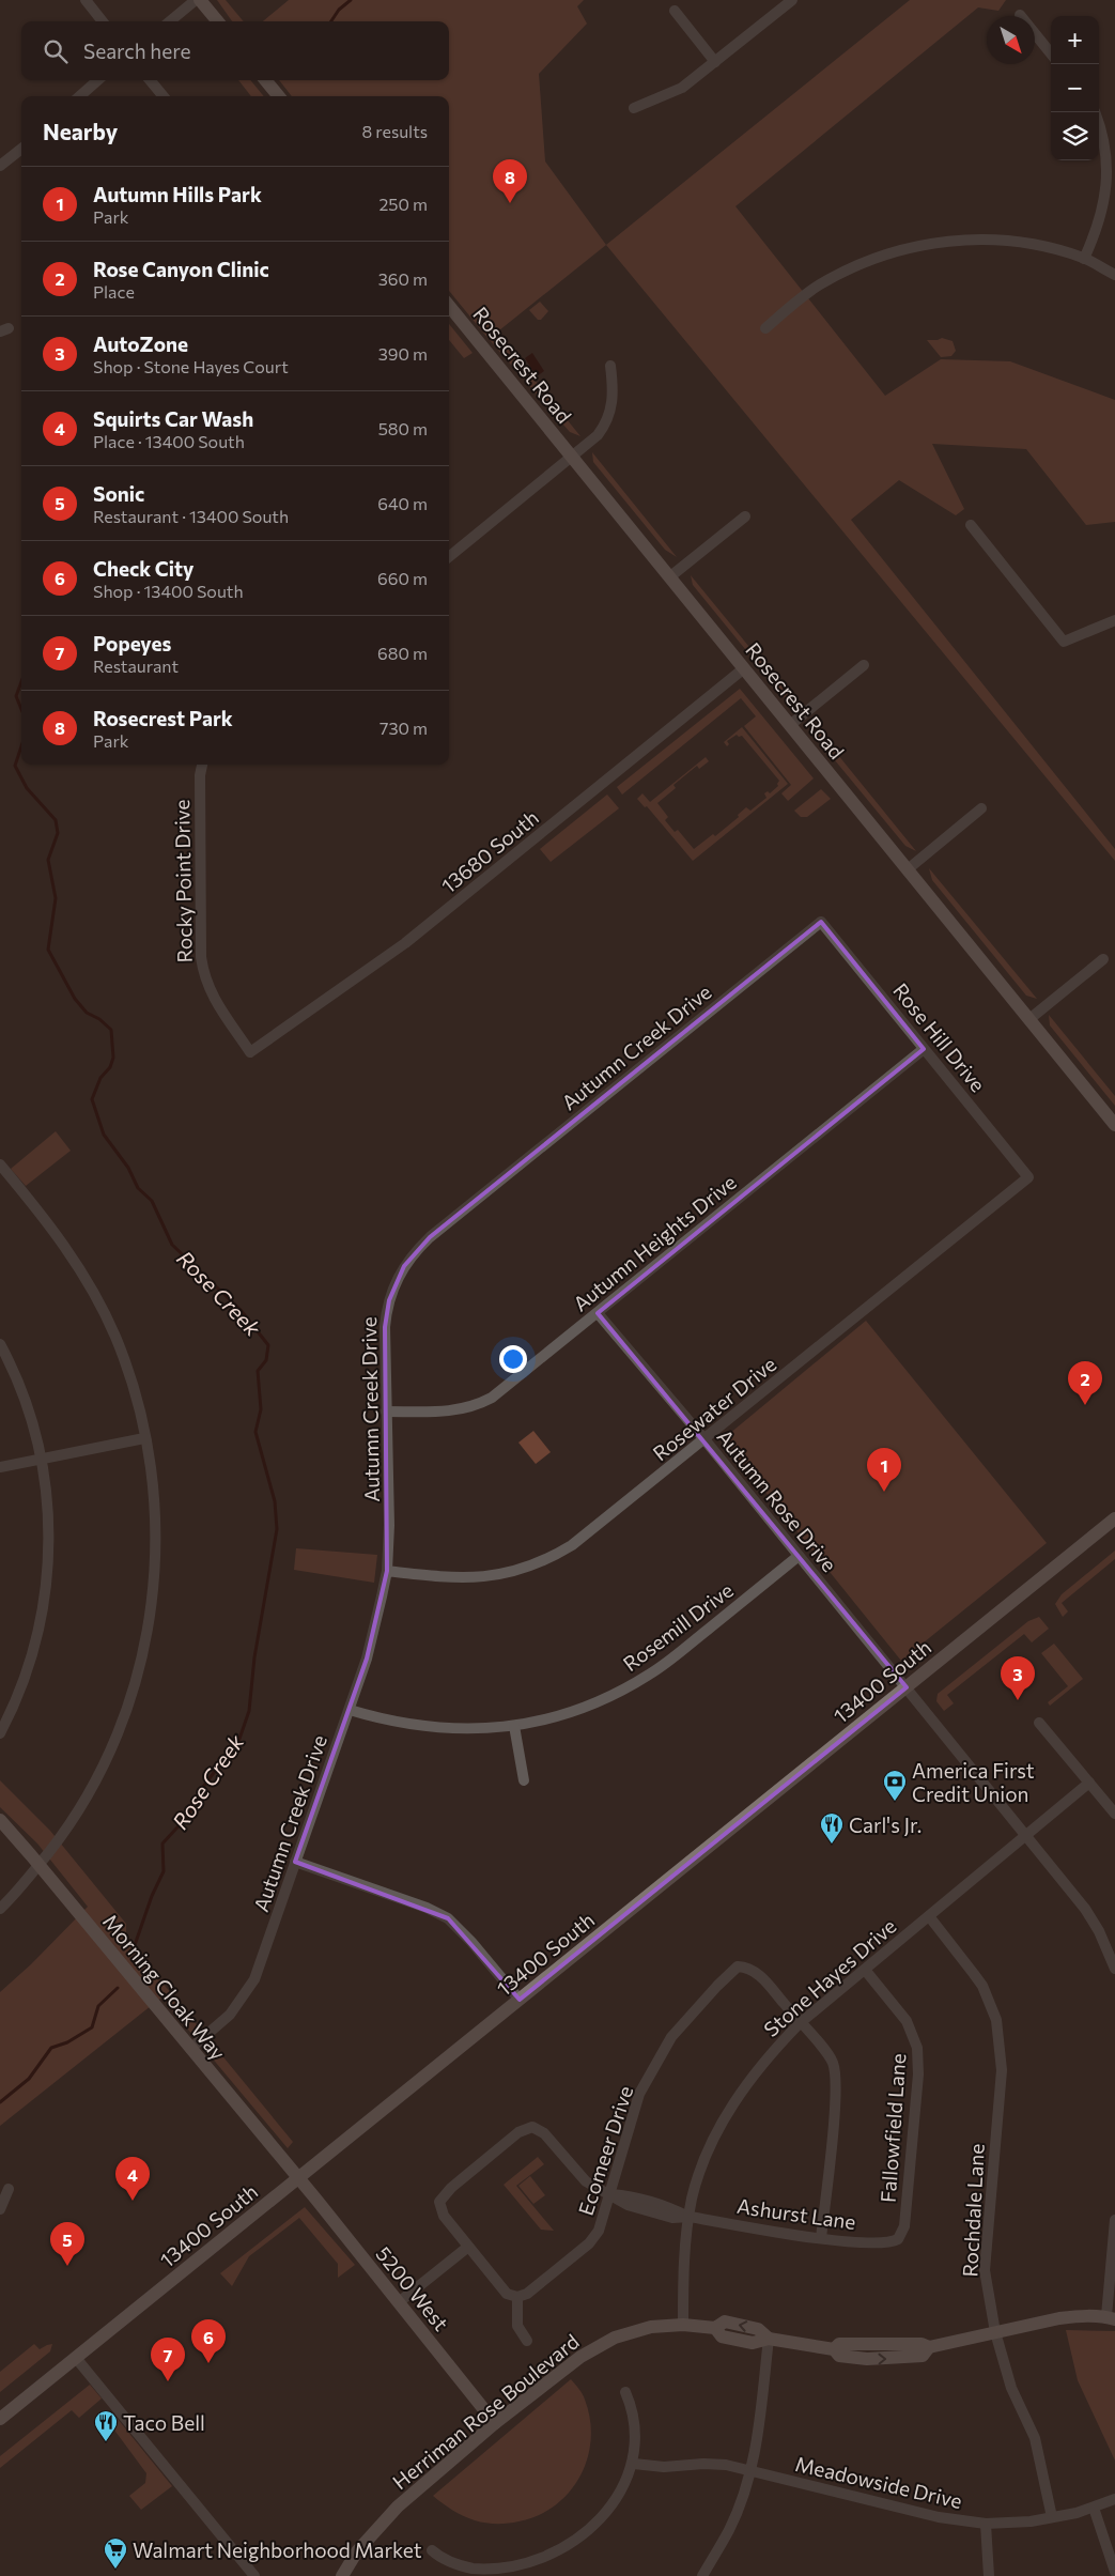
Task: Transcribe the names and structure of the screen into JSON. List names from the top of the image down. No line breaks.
{"streets":{"main road":["Rosecrest Road","13400 South","Morning Cloak Way","5200 West","Herriman Rose Boulevard"],"street":["13680 South","Rocky Point Drive","Rose Hill Drive","Autumn Creek Drive","Autumn Heights Drive","Rosewater Drive","Autumn Rose Drive","Rosemill Drive","Stone Hayes Drive","Fallowfield Lane","Ecomeer Drive","Rochdale Lane","Ashurst Lane","Meadowside Drive"]},"crossings":[["Rosecrest Road","13680 South"],["13680 South","Rocky Point Drive"],["Rose Hill Drive","Autumn Creek Drive"],["Rose Hill Drive","Autumn Heights Drive"],["Rose Hill Drive","Rosewater Drive"],["Autumn Creek Drive","Autumn Heights Drive"],["Autumn Creek Drive","Rosewater Drive"],["Autumn Creek Drive","Rosemill Drive"],["Autumn Creek Drive","Morning Cloak Way"],["Autumn Heights Drive","Autumn Rose Drive"],["Rosewater Drive","Autumn Rose Drive"],["Autumn Rose Drive","Rosemill Drive"],["Autumn Rose Drive","13400 South"],["Autumn Rose Drive","Stone Hayes Drive"],["13400 South","Morning Cloak Way"],["13400 South","5200 West"],["Stone Hayes Drive","Fallowfield Lane"],["Stone Hayes Drive","Ecomeer Drive"],["Stone Hayes Drive","Rochdale Lane"],["Stone Hayes Drive","Ashurst Lane"],["Stone Hayes Drive","Herriman Rose Boulevard"],["Morning Cloak Way","5200 West"],["Fallowfield Lane","Ashurst Lane"],["Ecomeer Drive","Ashurst Lane"],["Rochdale Lane","Herriman Rose Boulevard"],["Rochdale Lane","Meadowside Drive"],["5200 West","Herriman Rose Boulevard"]],"water":["Rose Creek"],"places":{"bank":["America First Credit Union"],"restaurant":["Carl's Jr.","Taco Bell"],"supermarket":["Walmart Neighborhood Market"]},"north":"bottom right","page":{"map_buttons":["+","−"],"search":"Search here","heading":["Nearby","8 results"],"pins":["8","2","1","3","4","5","6","7"],"list":[{"mark":"1","name":"Autumn Hills Park","note":"Park","value":"250 m"},{"mark":"2","name":"Rose Canyon Clinic","note":"Place","value":"360 m"},{"mark":"3","name":"AutoZone","note":"Shop · Stone Hayes Court","value":"390 m"},{"mark":"4","name":"Squirts Car Wash","note":"Place · 13400 South","value":"580 m"},{"mark":"5","name":"Sonic","note":"Restaurant · 13400 South","value":"640 m"},{"mark":"6","name":"Check City","note":"Shop · 13400 South","value":"660 m"},{"mark":"7","name":"Popeyes","note":"Restaurant","value":"680 m"},{"mark":"8","name":"Rosecrest Park","note":"Park","value":"730 m"}]}}
